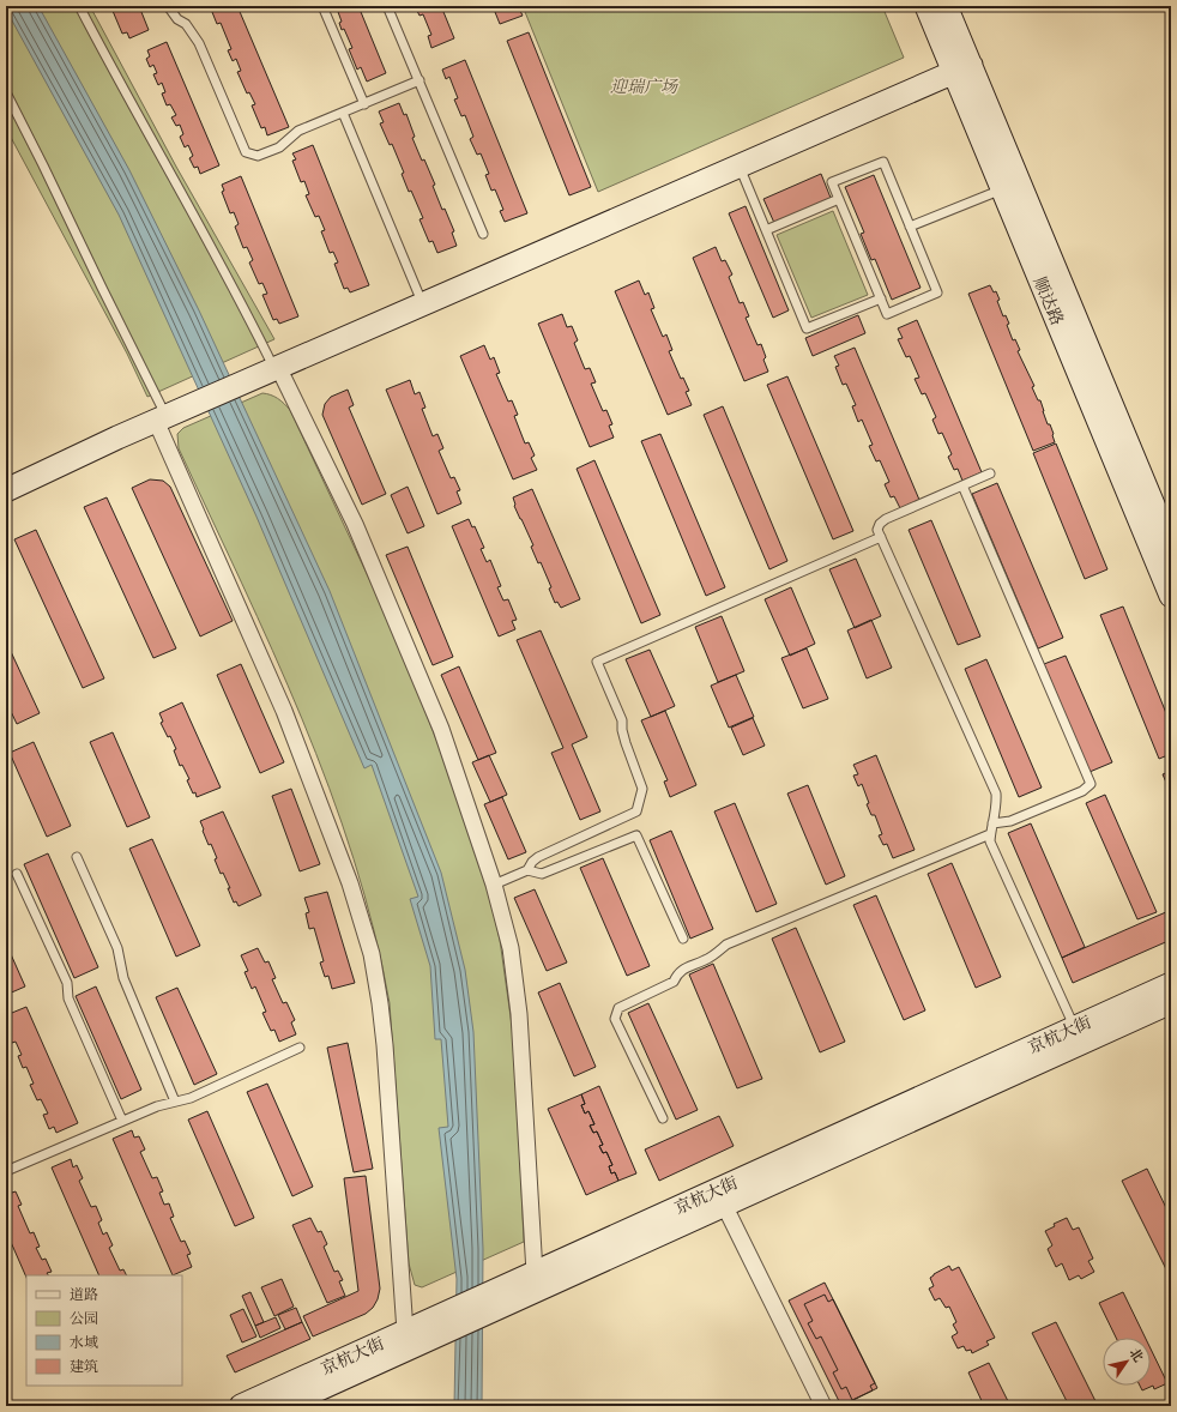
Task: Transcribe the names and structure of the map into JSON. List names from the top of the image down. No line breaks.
{"streets":{"main road":["顺达路","京杭大街"]},"parks":["迎瑞广场"],"legend":["道路","公园","水域","建筑"],"north":"top right"}
